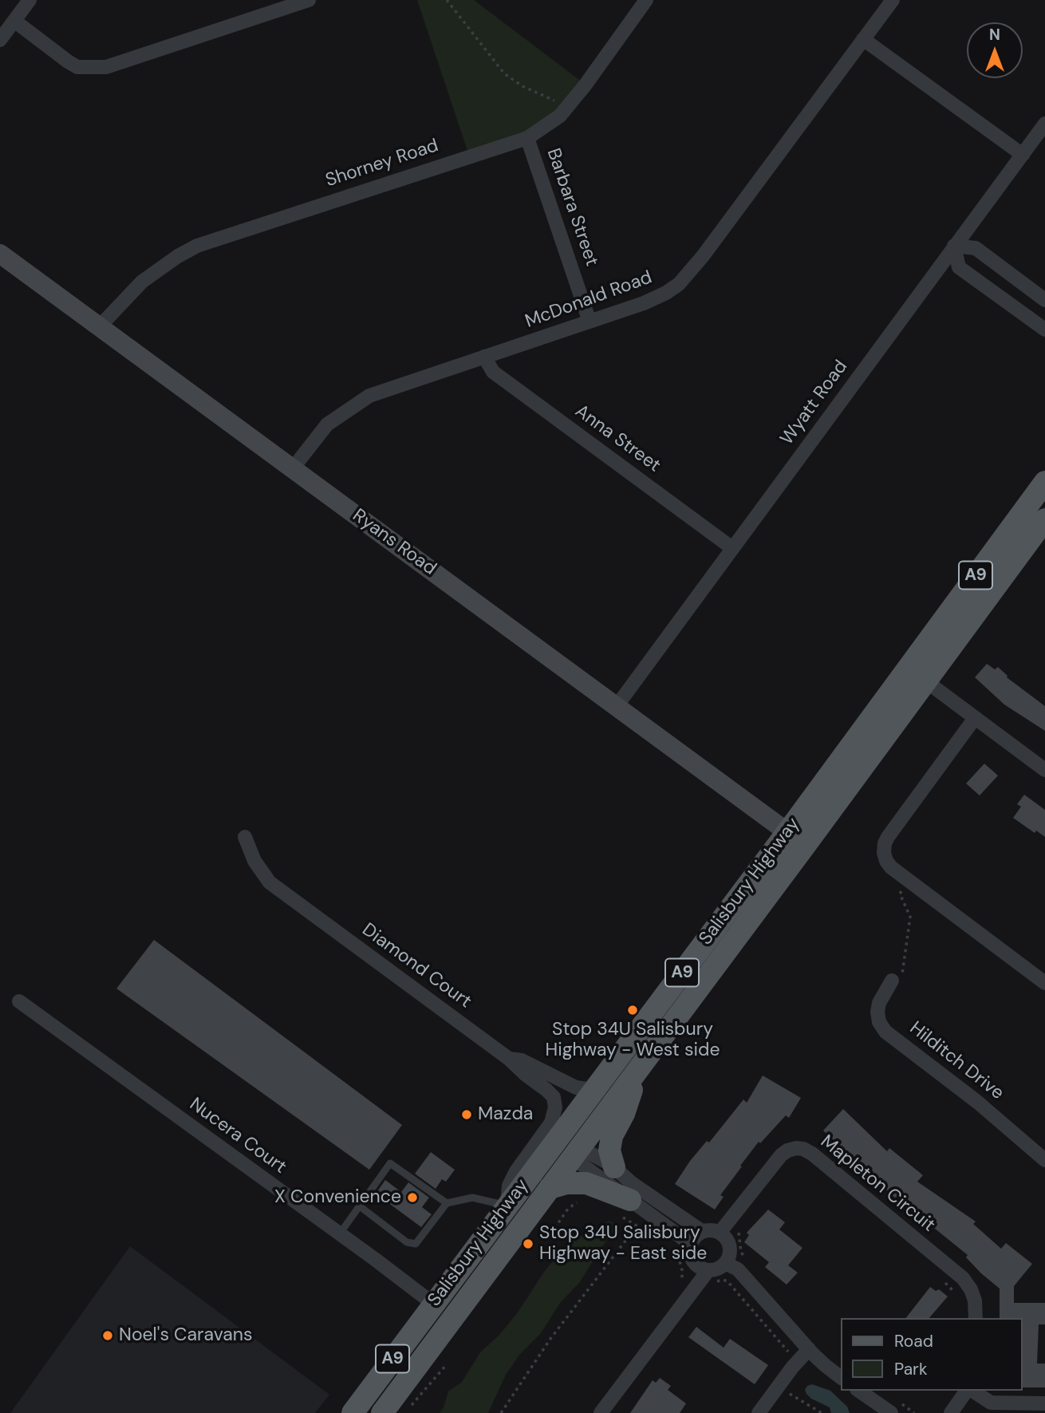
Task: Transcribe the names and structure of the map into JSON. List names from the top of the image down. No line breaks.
{"streets":{"main road":["A9","Salisbury Highway"],"street":["Shorney Road","Barbara Street","McDonald Road","Wyatt Road","Anna Street","Ryans Road","Diamond Court","Hilditch Drive","Nucera Court","Mapleton Circuit"]},"crossings":[["Shorney Road","Barbara Street"],["Shorney Road","Ryans Road"],["Barbara Street","McDonald Road"],["McDonald Road","Anna Street"],["McDonald Road","Ryans Road"],["Wyatt Road","Anna Street"],["Wyatt Road","Ryans Road"],["Ryans Road","Salisbury Highway"],["Salisbury Highway","Diamond Court"],["Salisbury Highway","Nucera Court"]],"places":["Stop 34U Salisbury Highway - West side","Mazda","X Convenience","Stop 34U Salisbury Highway - East side","Noel's Caravans"],"legend":["Road","Park"],"north":"top"}
